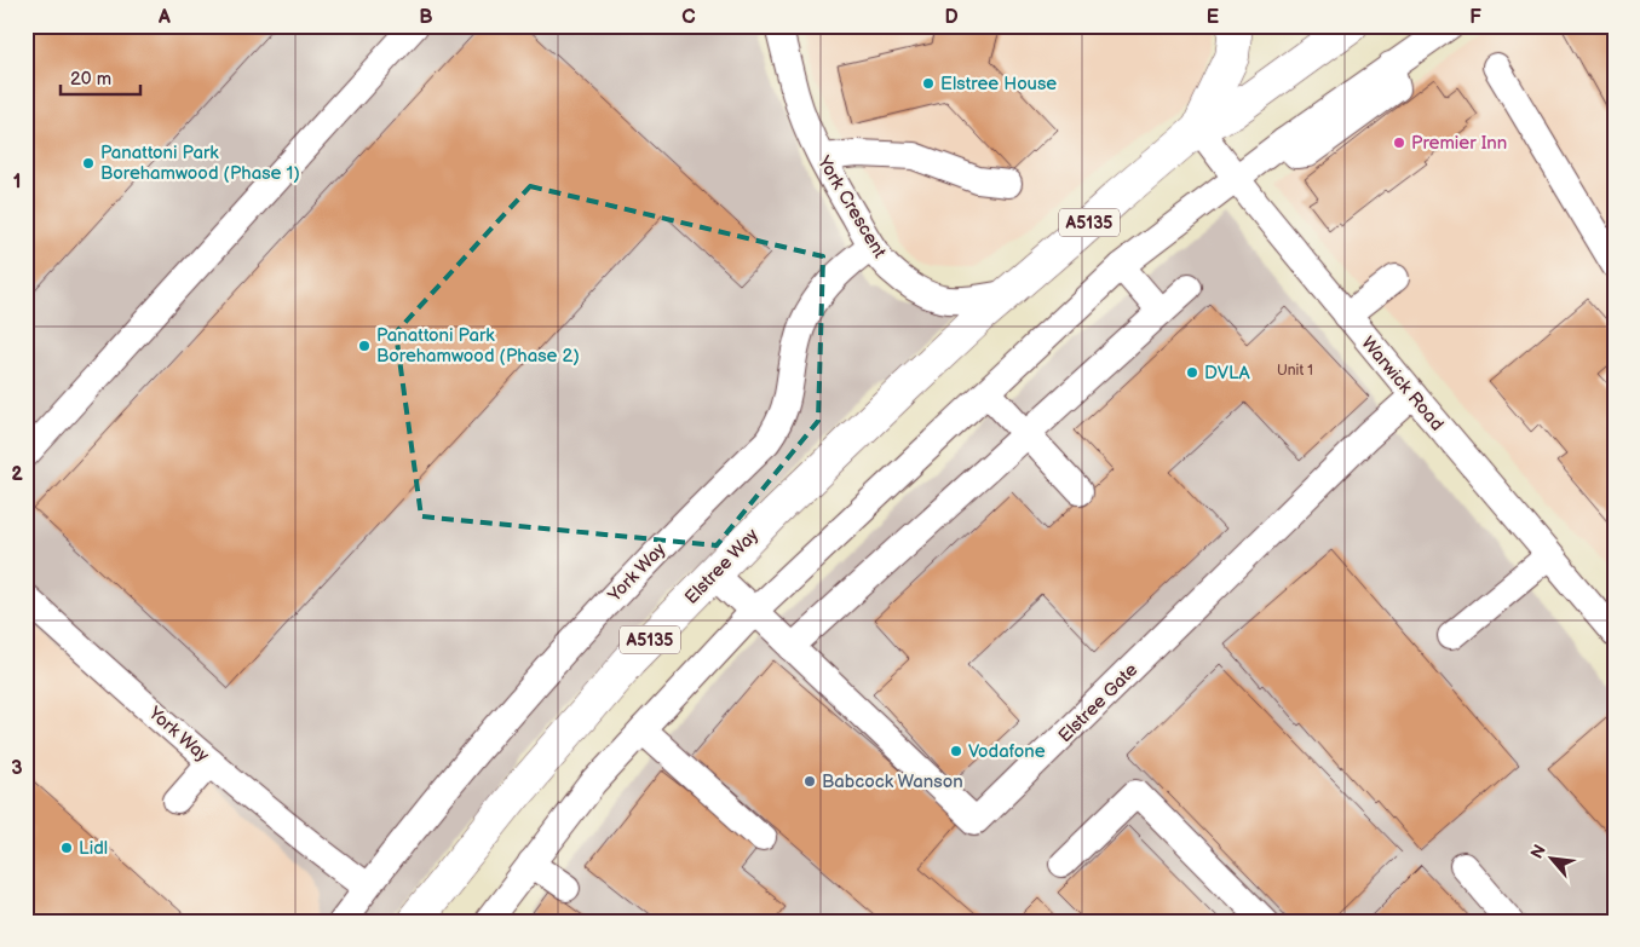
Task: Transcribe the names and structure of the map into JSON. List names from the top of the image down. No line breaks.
{"streets":{"main road":["A5135","Elstree Way"],"street":["York Crescent","Warwick Road","York Way","Elstree Gate"]},"crossings":[["York Crescent","A5135"],["York Crescent","Elstree Way"],["York Crescent","York Way"],["A5135","Warwick Road"],["A5135","Elstree Way"],["Warwick Road","Elstree Gate"],["Elstree Way","Elstree Gate"]],"places":["Elstree House","Premier Inn","Panattoni Park Borehamwood (Phase 1)","Panattoni Park Borehamwood (Phase 2)","DVLA","Vodafone","Babcock Wanson","Lidl"],"house_numbers":["Unit 1"],"scale_bar":"20 m","north":"top left","grid":{"columns":["A","B","C","D","E","F"],"rows":["1","2","3"]}}
